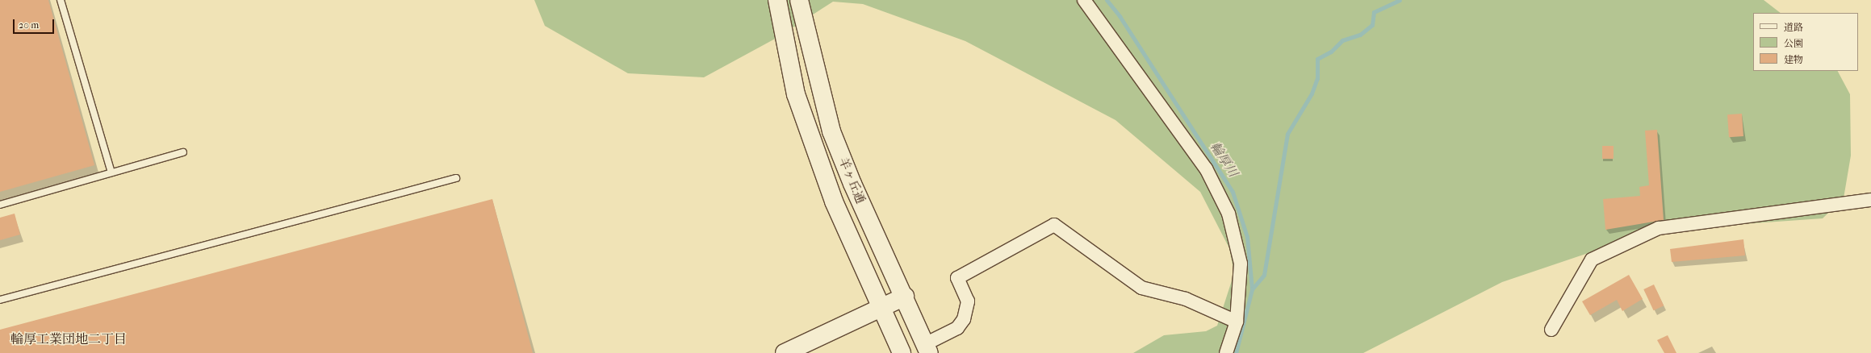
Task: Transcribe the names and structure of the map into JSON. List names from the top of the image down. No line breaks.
{"streets":{"main road":["羊ヶ丘通"]},"districts":["輪厚工業団地二丁目"],"water":["輪厚川"],"legend":["道路","公園","建物"],"scale_bar":"20 m"}
